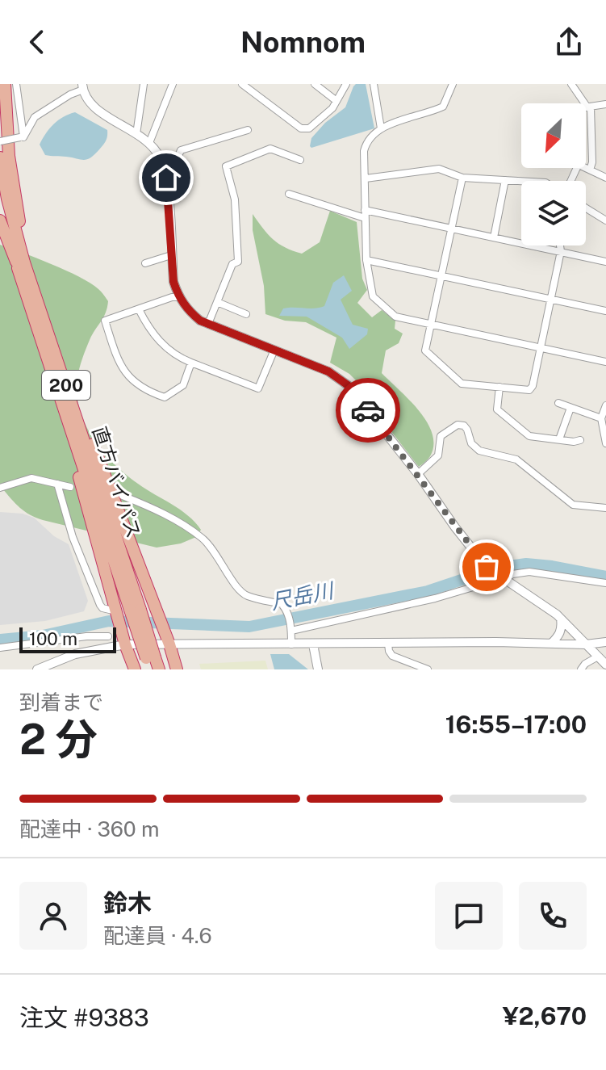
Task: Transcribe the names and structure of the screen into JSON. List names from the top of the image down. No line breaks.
{"streets":{"highway":["200","直方バイパス"]},"water":["尺岳川"],"scale_bar":"100 m","north":"bottom left","page":{"header":"Nomnom","scale":"100 m","heading":["2 分","到着まで","16:55–17:00"],"panel":["鈴木","配達員 · 4.6","注文 #9383","¥2,670"],"bar":"配達中 · 360 m"}}
